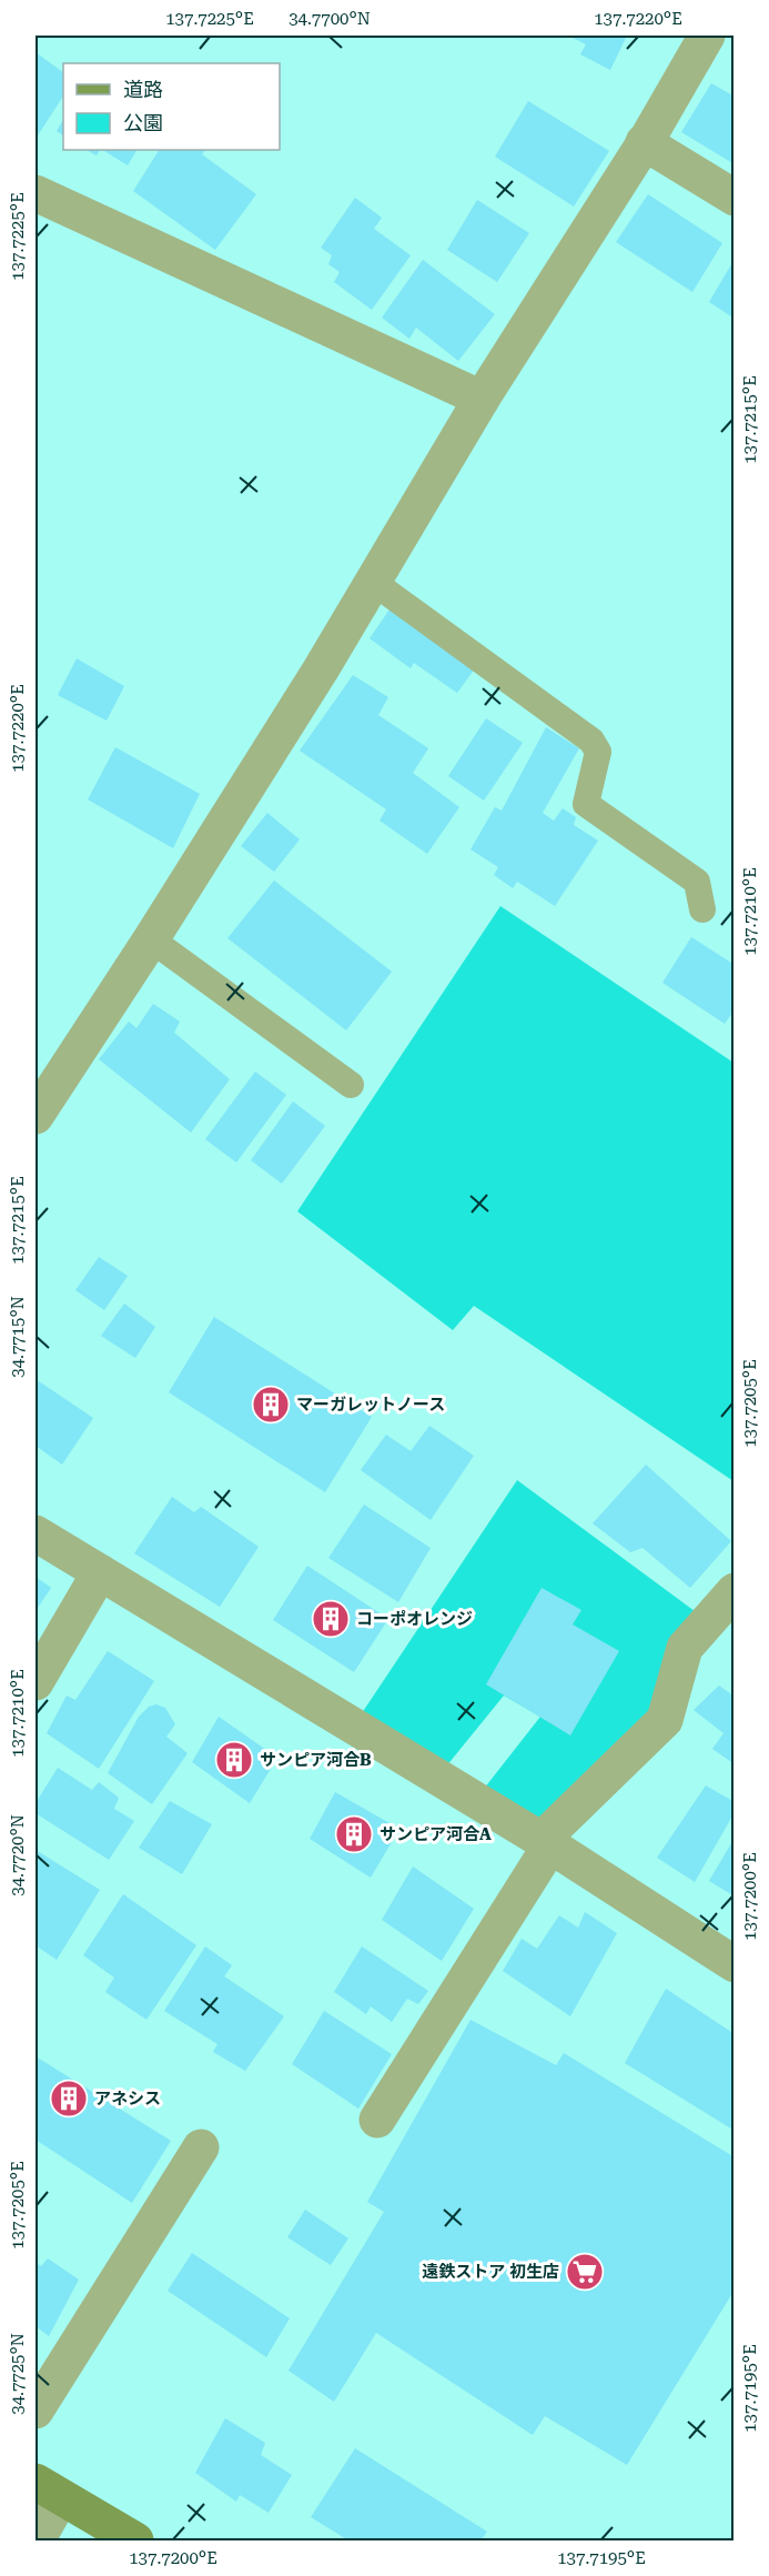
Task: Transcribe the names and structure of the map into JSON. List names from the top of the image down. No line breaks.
{"places":{"building":["マーガレットノース","コーポオレンジ","サンピア河合B","サンピア河合A","アネシス"],"supermarket":["遠鉄ストア 初生店"]},"legend":["道路","公園"],"coordinates":["137.7225°E","34.7700°N","137.7220°E","137.7215°E","137.7210°E","34.7715°N","137.7205°E","34.7720°N","137.7200°E","34.7725°N","137.7195°E"]}
